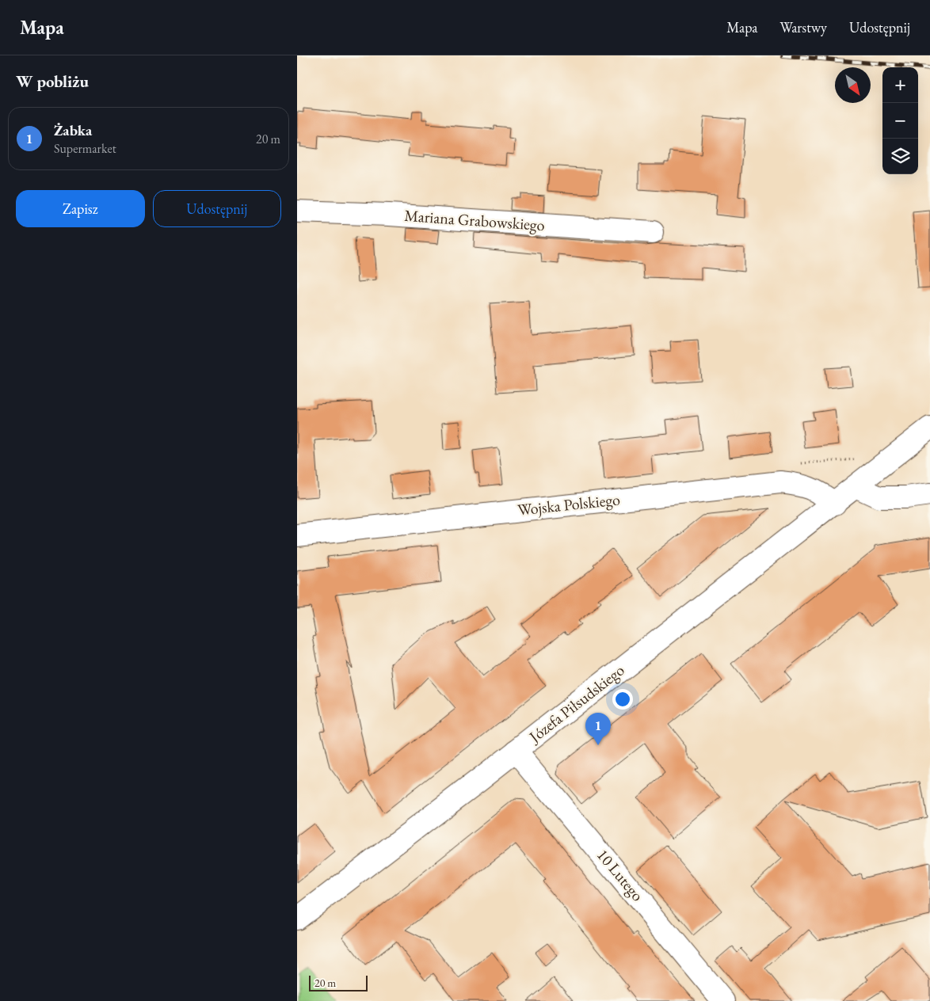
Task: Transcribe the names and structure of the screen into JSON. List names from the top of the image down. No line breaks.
{"streets":{"street":["Mariana Grabowskiego","Wojska Polskiego","Józefa Piłsudskiego","10 Lutego"]},"crossings":[["Wojska Polskiego","Józefa Piłsudskiego"],["Józefa Piłsudskiego","10 Lutego"]],"scale_bar":"20 m","north":"bottom right","page":{"header":"Mapa","nav":["Mapa","Warstwy","Udostępnij"],"heading":"W pobliżu","map_buttons":["+","−"],"list":[{"mark":"1","name":"Żabka","note":"Supermarket","value":"20 m"}],"buttons":["Zapisz","Udostępnij"],"pins":"1","scale":"20 m"}}
